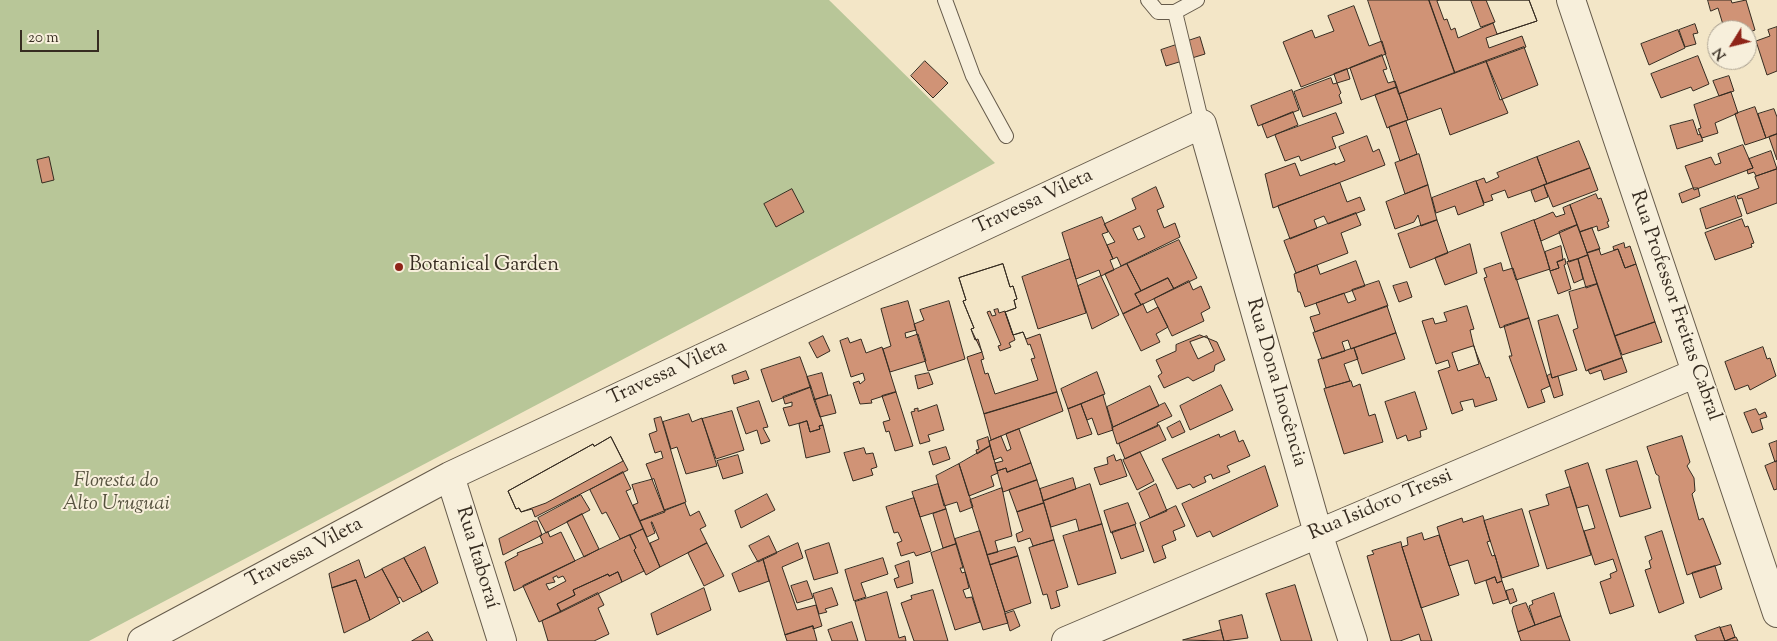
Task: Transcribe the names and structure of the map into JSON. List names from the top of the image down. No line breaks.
{"streets":{"street":["Travessa Vileta","Rua Professor Freitas Cabral","Rua Dona Inocência","Rua Isidoro Tressi","Rua Itaboraí"]},"crossings":[["Travessa Vileta","Rua Dona Inocência"],["Travessa Vileta","Rua Itaboraí"],["Rua Professor Freitas Cabral","Rua Isidoro Tressi"],["Rua Dona Inocência","Rua Isidoro Tressi"]],"parks":["Floresta do Alto Uruguai"],"places":["Botanical Garden"],"scale_bar":"20 m","north":"bottom left"}
